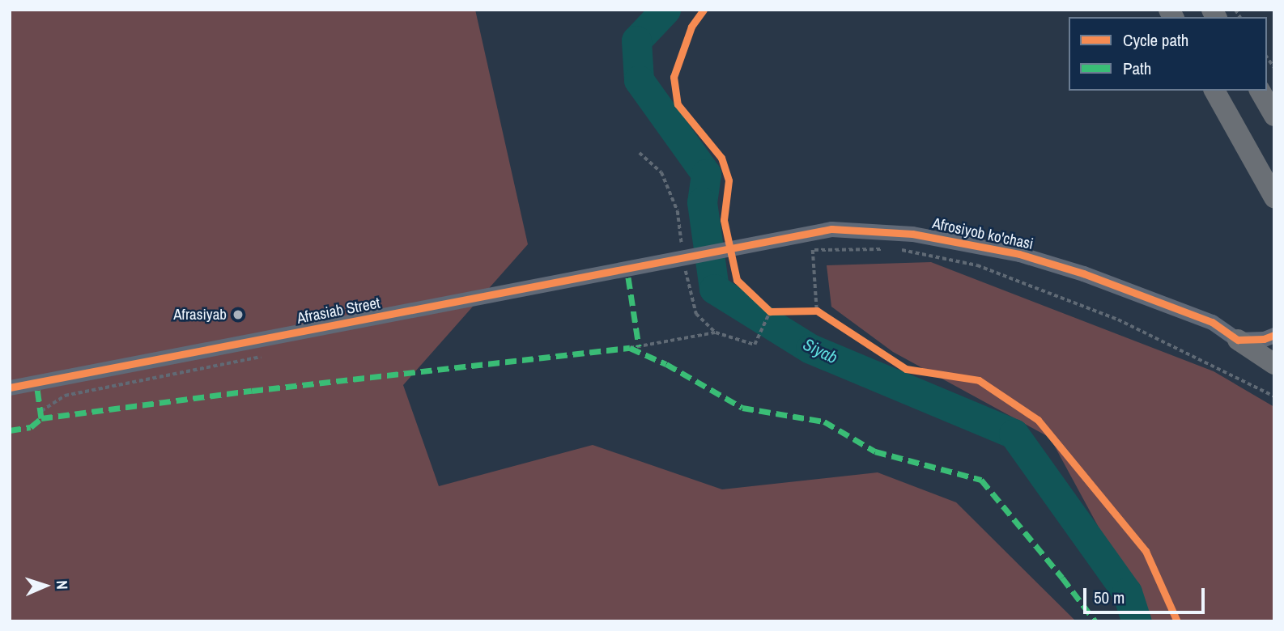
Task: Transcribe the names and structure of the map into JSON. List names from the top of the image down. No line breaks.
{"streets":{"street":["Afrosiyob ko'chasi","Afrasiab Street"]},"crossings":[["Afrosiyob ko'chasi","Afrasiab Street"]],"water":["Siyab"],"places":["Afrasiyab"],"legend":["Cycle path","Path"],"scale_bar":"50 m","north":"right"}
